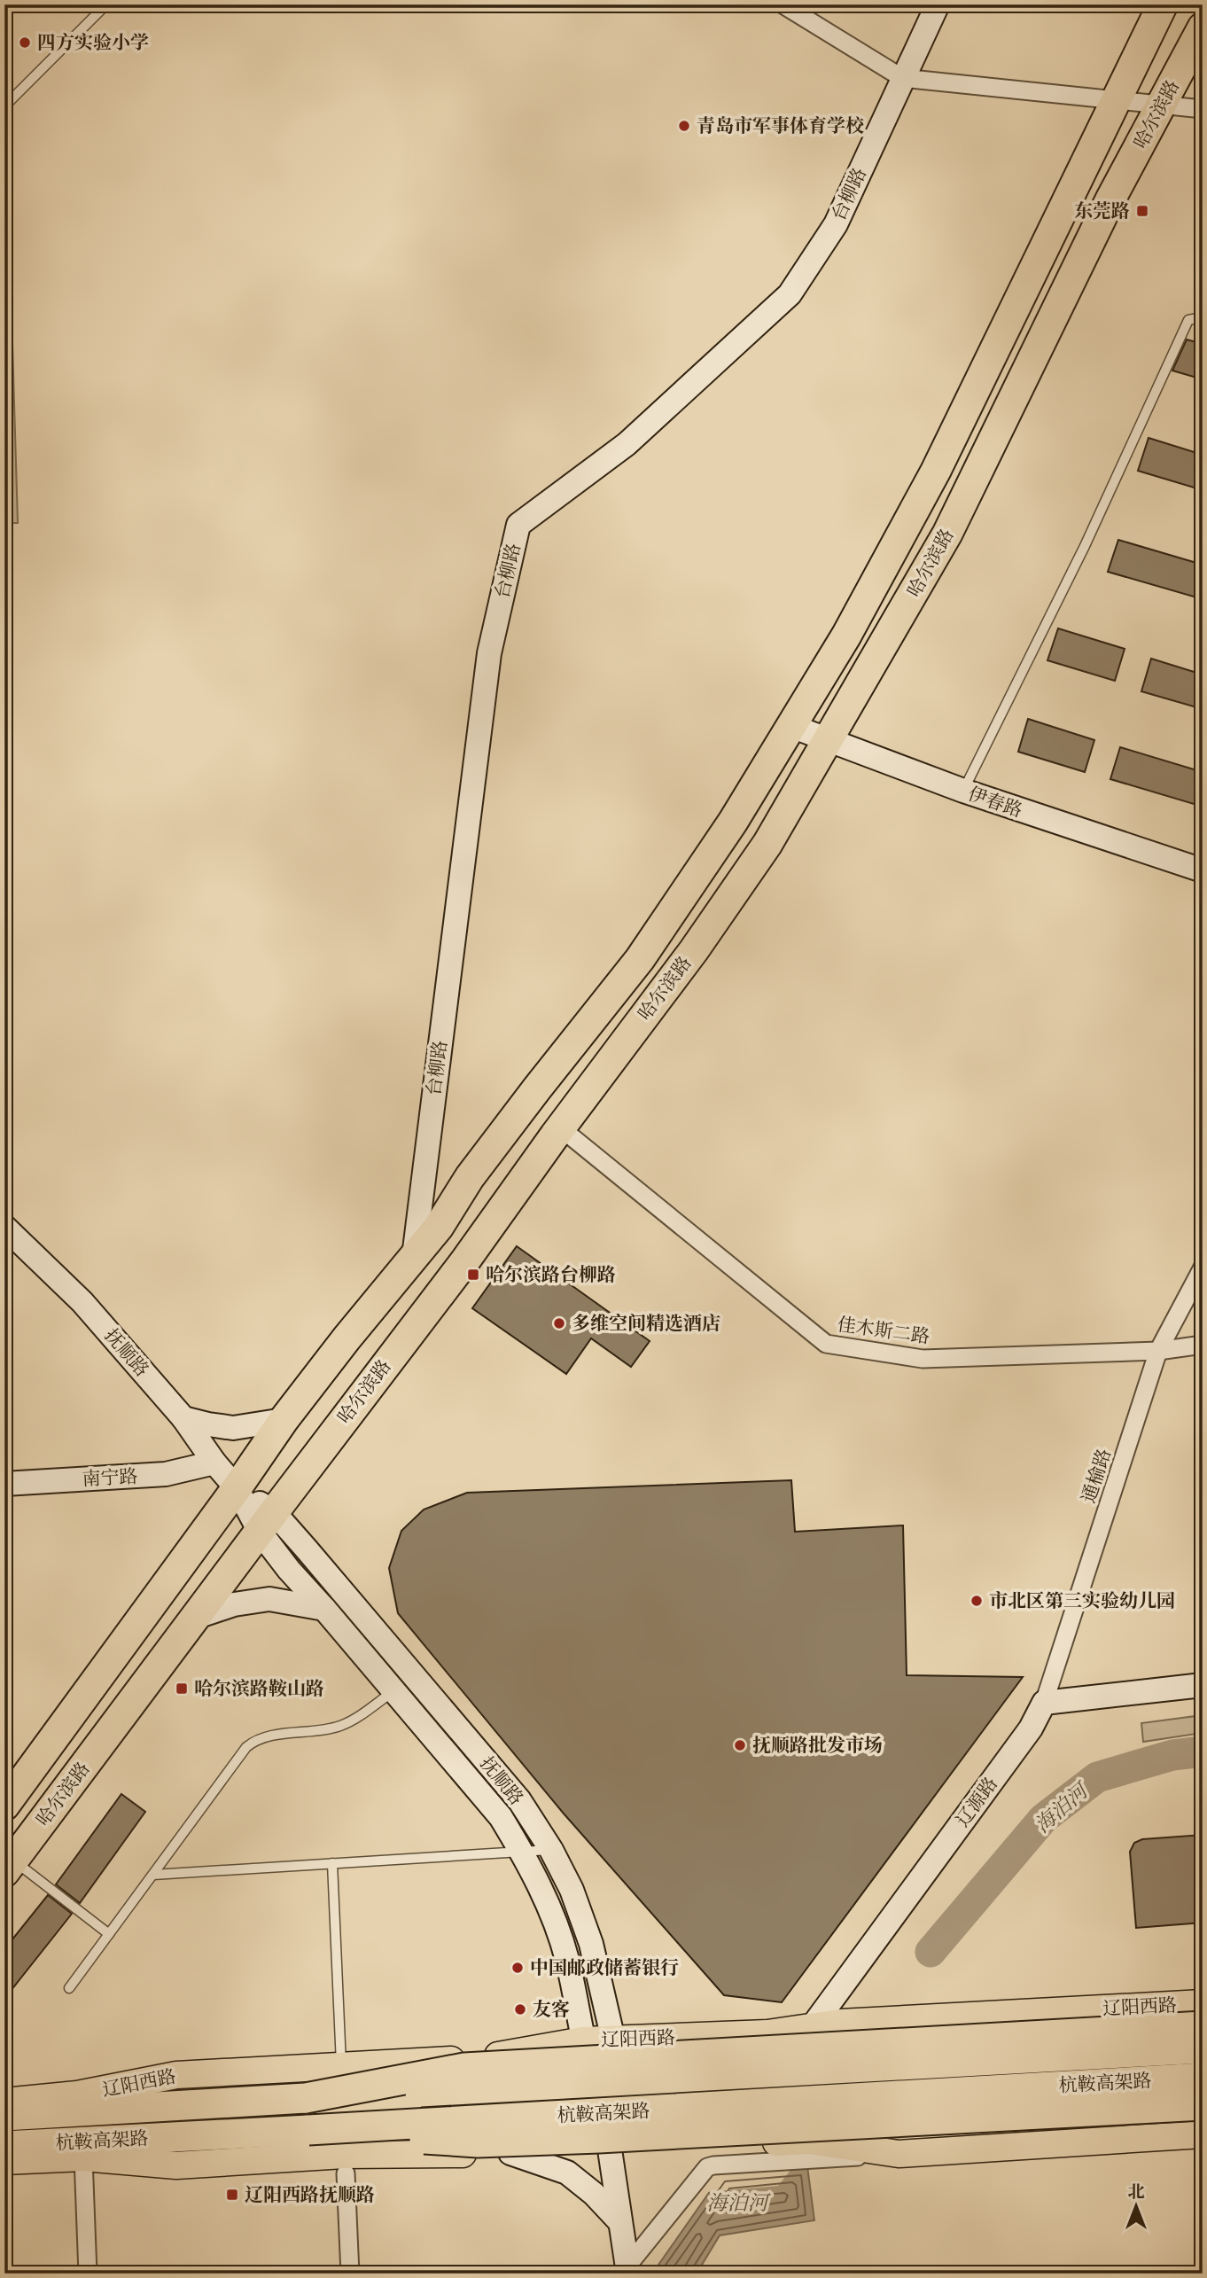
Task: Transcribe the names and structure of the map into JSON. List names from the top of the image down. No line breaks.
{"streets":{"highway":["哈尔滨路","杭鞍高架路"],"main road":["辽阳西路"],"street":["台柳路","伊春路","佳木斯二路","抚顺路","通榆路","南宁路","辽源路"]},"crossings":[["哈尔滨路","台柳路"],["哈尔滨路","伊春路"],["哈尔滨路","佳木斯二路"],["哈尔滨路","抚顺路"],["佳木斯二路","通榆路"],["抚顺路","南宁路"],["抚顺路","辽阳西路"],["抚顺路","杭鞍高架路"],["通榆路","辽源路"],["辽源路","辽阳西路"]],"water":["海泊河"],"places":{"other":["四方实验小学","青岛市军事体育学校","多维空间精选酒店","市北区第三实验幼儿园","抚顺路批发市场","中国邮政储蓄银行","友客"],"transit":["东莞路","哈尔滨路台柳路","哈尔滨路鞍山路","辽阳西路抚顺路"]},"north":"top"}
